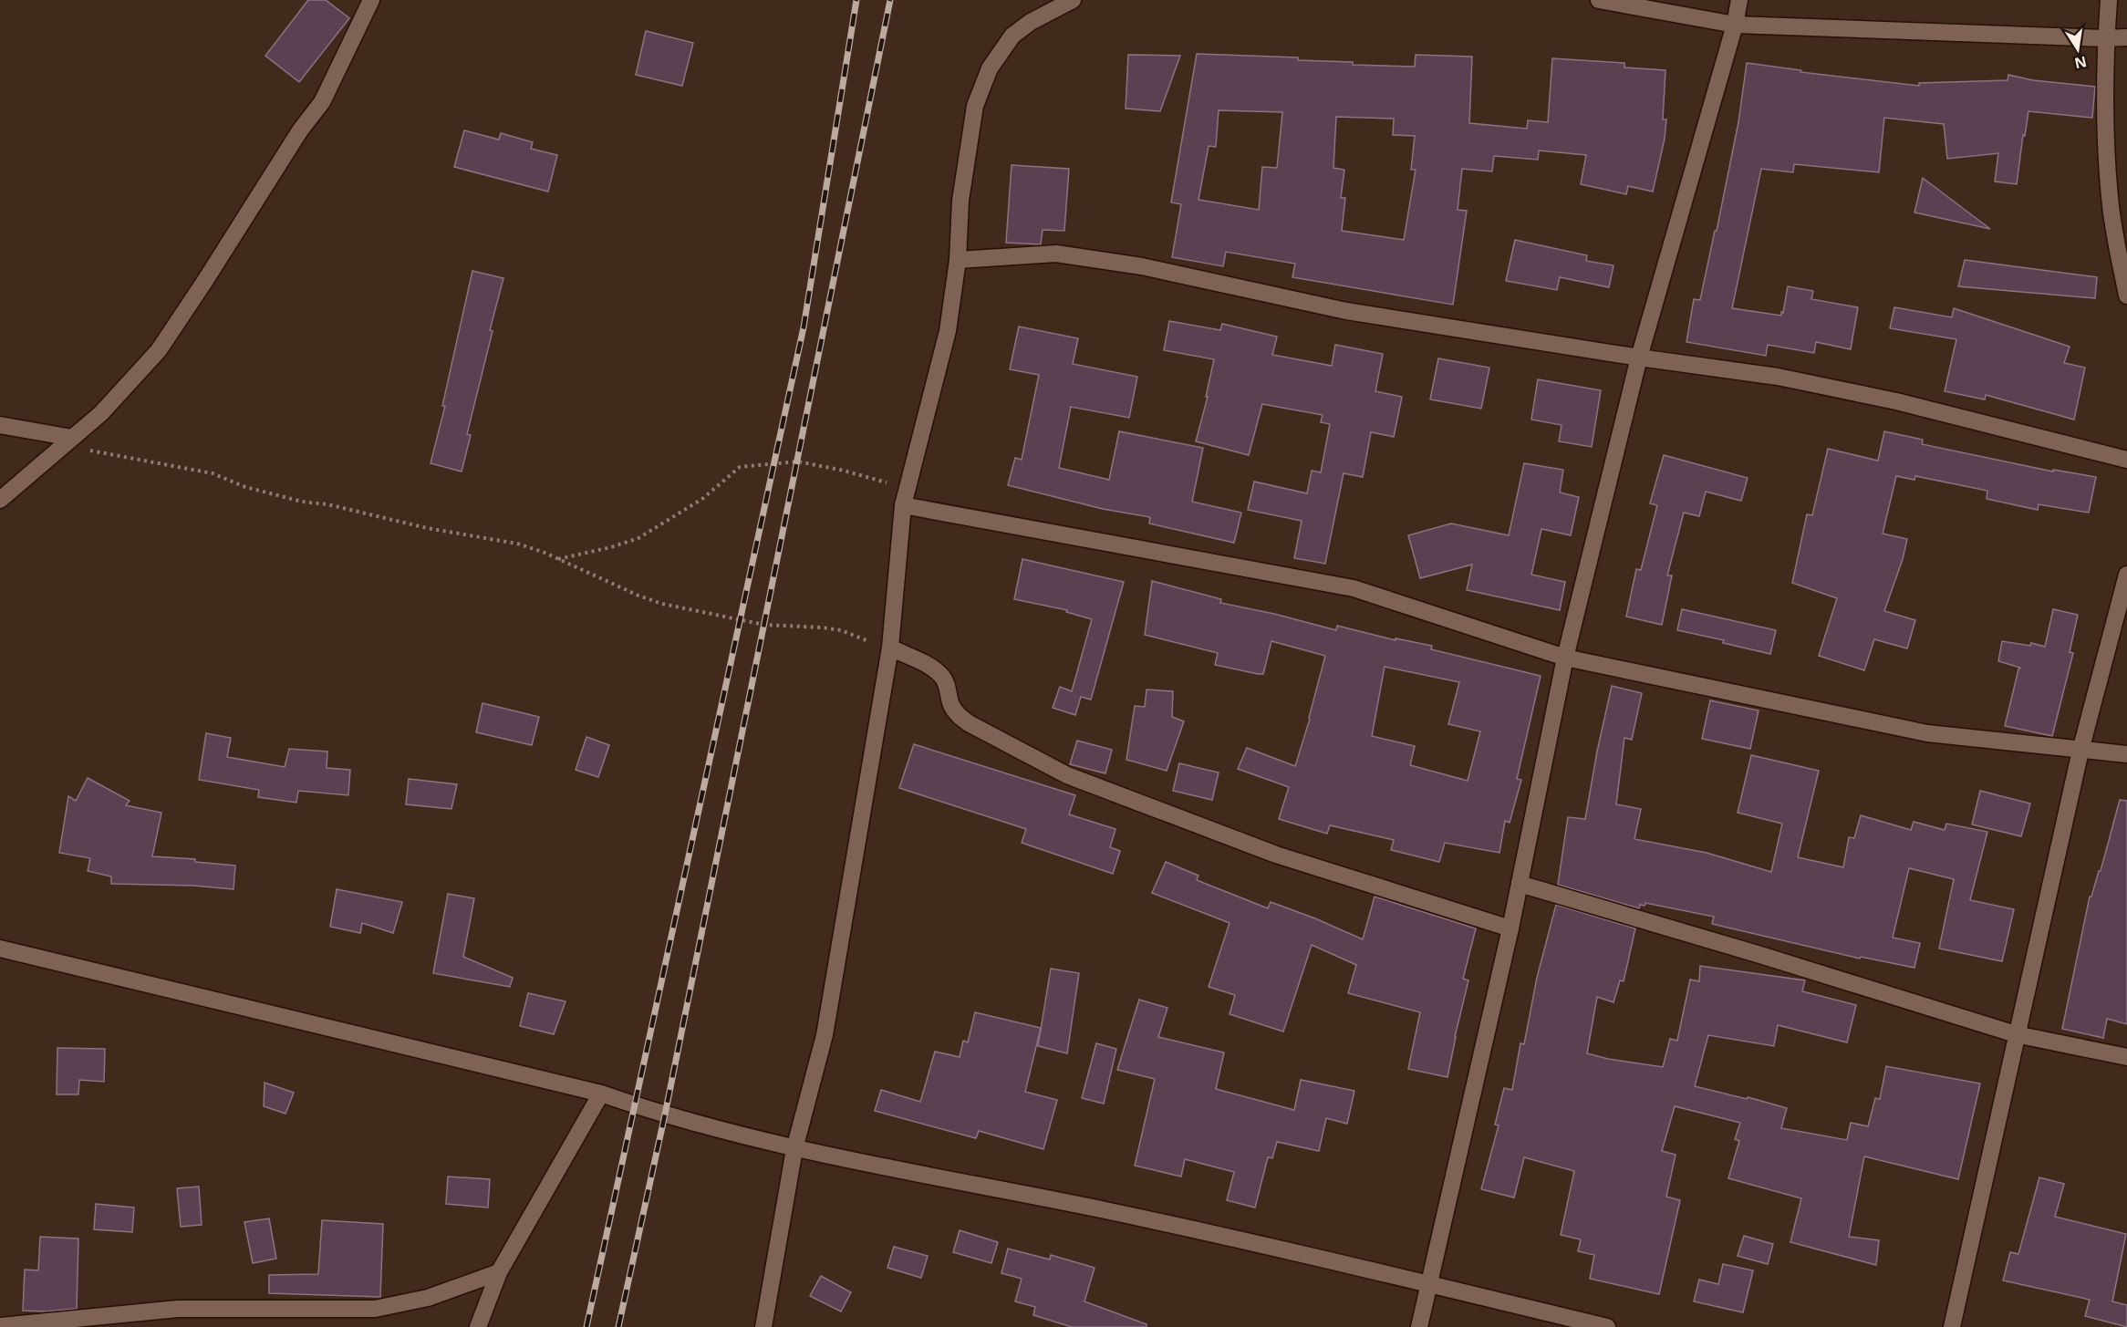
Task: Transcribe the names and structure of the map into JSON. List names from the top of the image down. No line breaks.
{"north":"bottom"}
